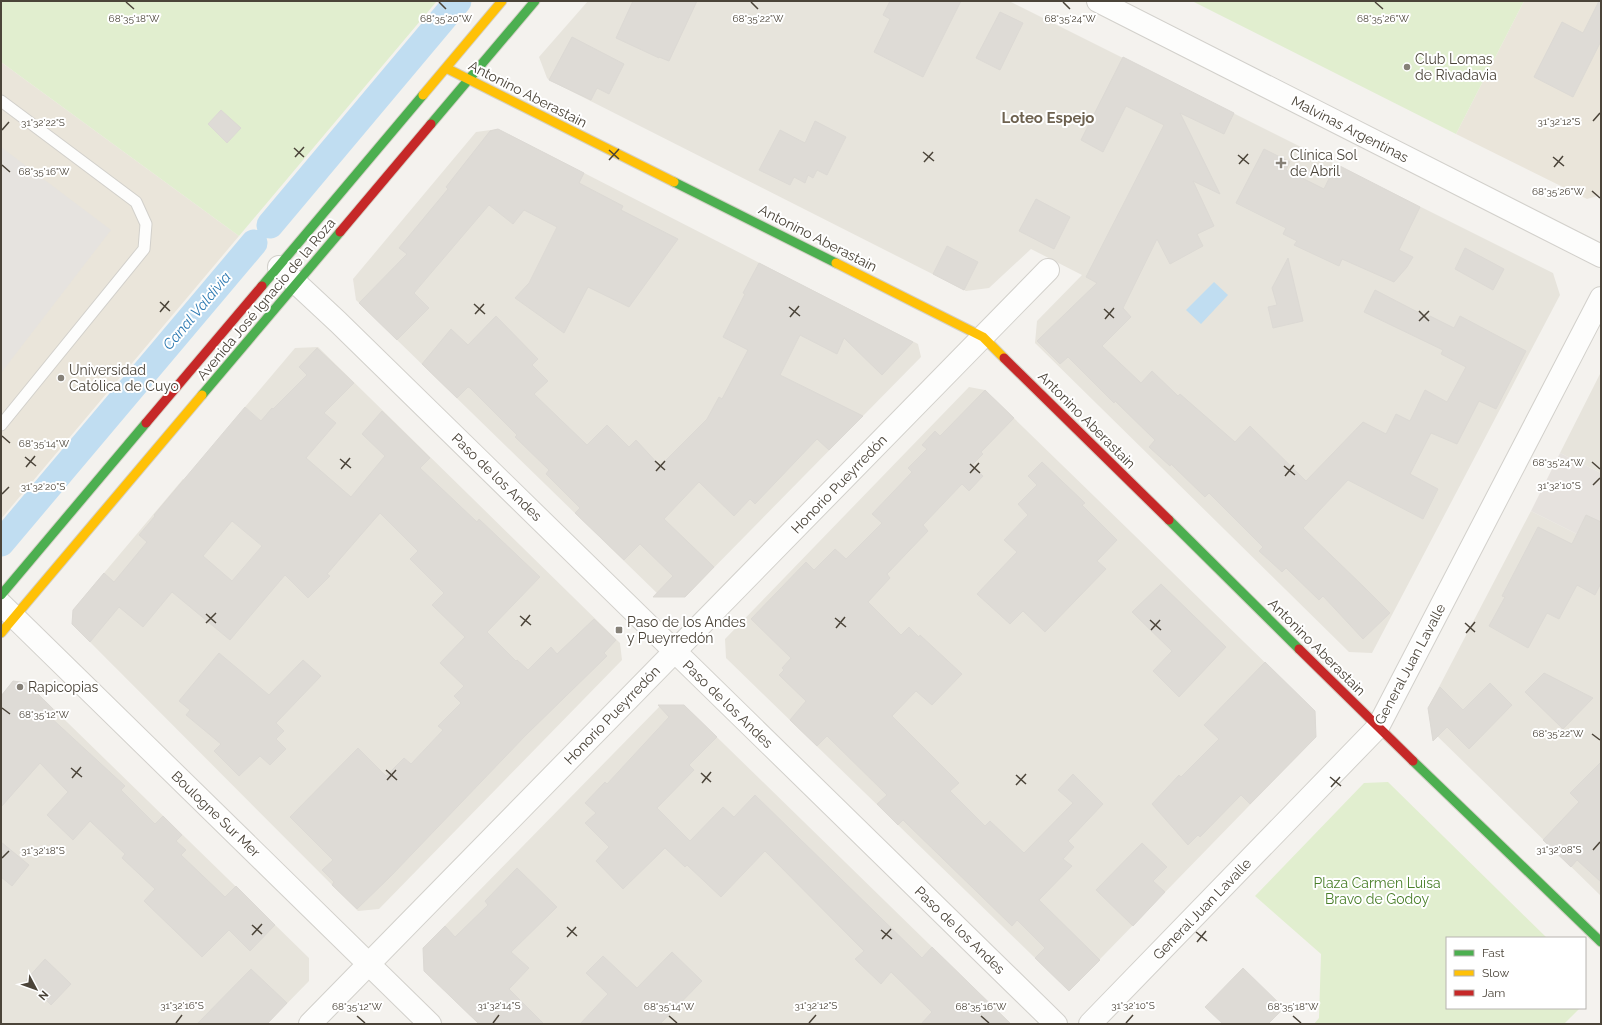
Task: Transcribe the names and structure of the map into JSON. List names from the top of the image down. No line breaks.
{"streets":{"main road":["Antonino Aberastain","Avenida José Ignacio de la Roza"],"street":["Malvinas Argentinas","Paso de los Andes","Honorio Pueyrredón","General Juan Lavalle","Boulogne Sur Mer"]},"crossings":[["Antonino Aberastain","Avenida José Ignacio de la Roza"],["Antonino Aberastain","Honorio Pueyrredón"],["Antonino Aberastain","General Juan Lavalle"],["Avenida José Ignacio de la Roza","Paso de los Andes"],["Avenida José Ignacio de la Roza","Boulogne Sur Mer"],["Paso de los Andes","Honorio Pueyrredón"],["Honorio Pueyrredón","Boulogne Sur Mer"]],"districts":["Loteo Espejo"],"water":["Canal Valdivia"],"parks":["Plaza Carmen Luisa Bravo de Godoy"],"places":{"other":["Club Lomas de Rivadavia","Universidad Católica de Cuyo","Rapicopias"],"health":["Clínica Sol de Abril"],"transit":["Paso de los Andes y Pueyrredón"]},"legend":["Fast","Slow","Jam"],"north":"bottom right","coordinates":["68°35'18\"W","68°35'20\"W","68°35'22\"W","68°35'24\"W","68°35'26\"W","31°32'12\"S","31°32'22\"S","68°35'16\"W","68°35'14\"W","31°32'10\"S","31°32'20\"S","68°35'12\"W","31°32'08\"S","31°32'18\"S","31°32'16\"S","31°32'14\"S"]}
